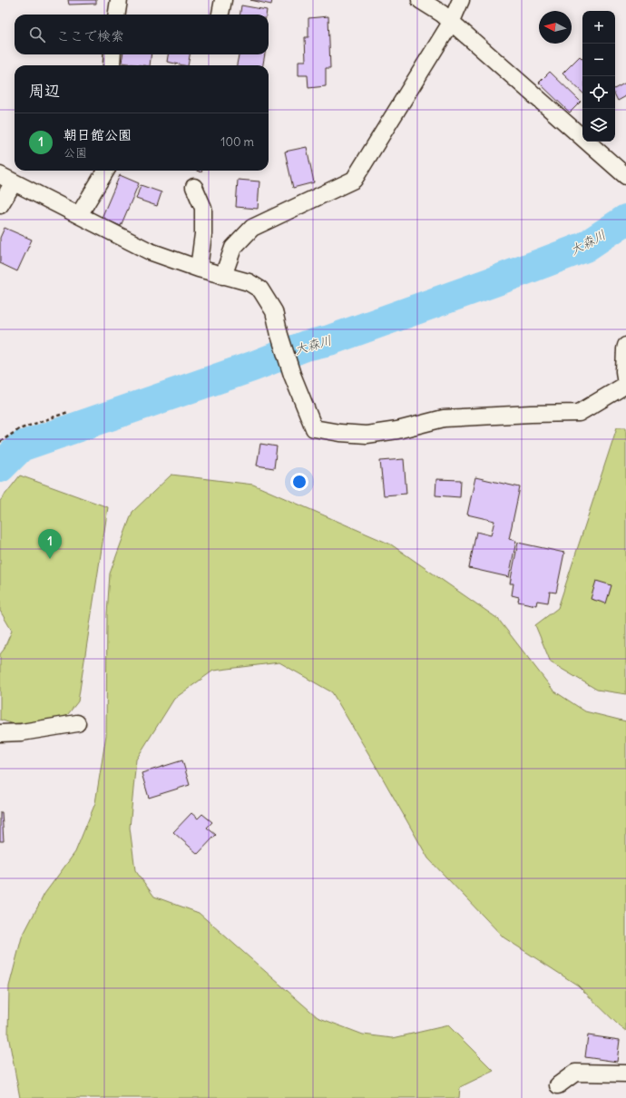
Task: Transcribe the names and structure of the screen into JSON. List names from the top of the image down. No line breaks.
{"water":["大森川"],"north":"left","page":{"map_buttons":["+","−"],"search":"ここで検索","heading":"周辺","list":[{"mark":"1","name":"朝日館公園","note":"公園","value":"100 m"}],"pins":"1"}}
